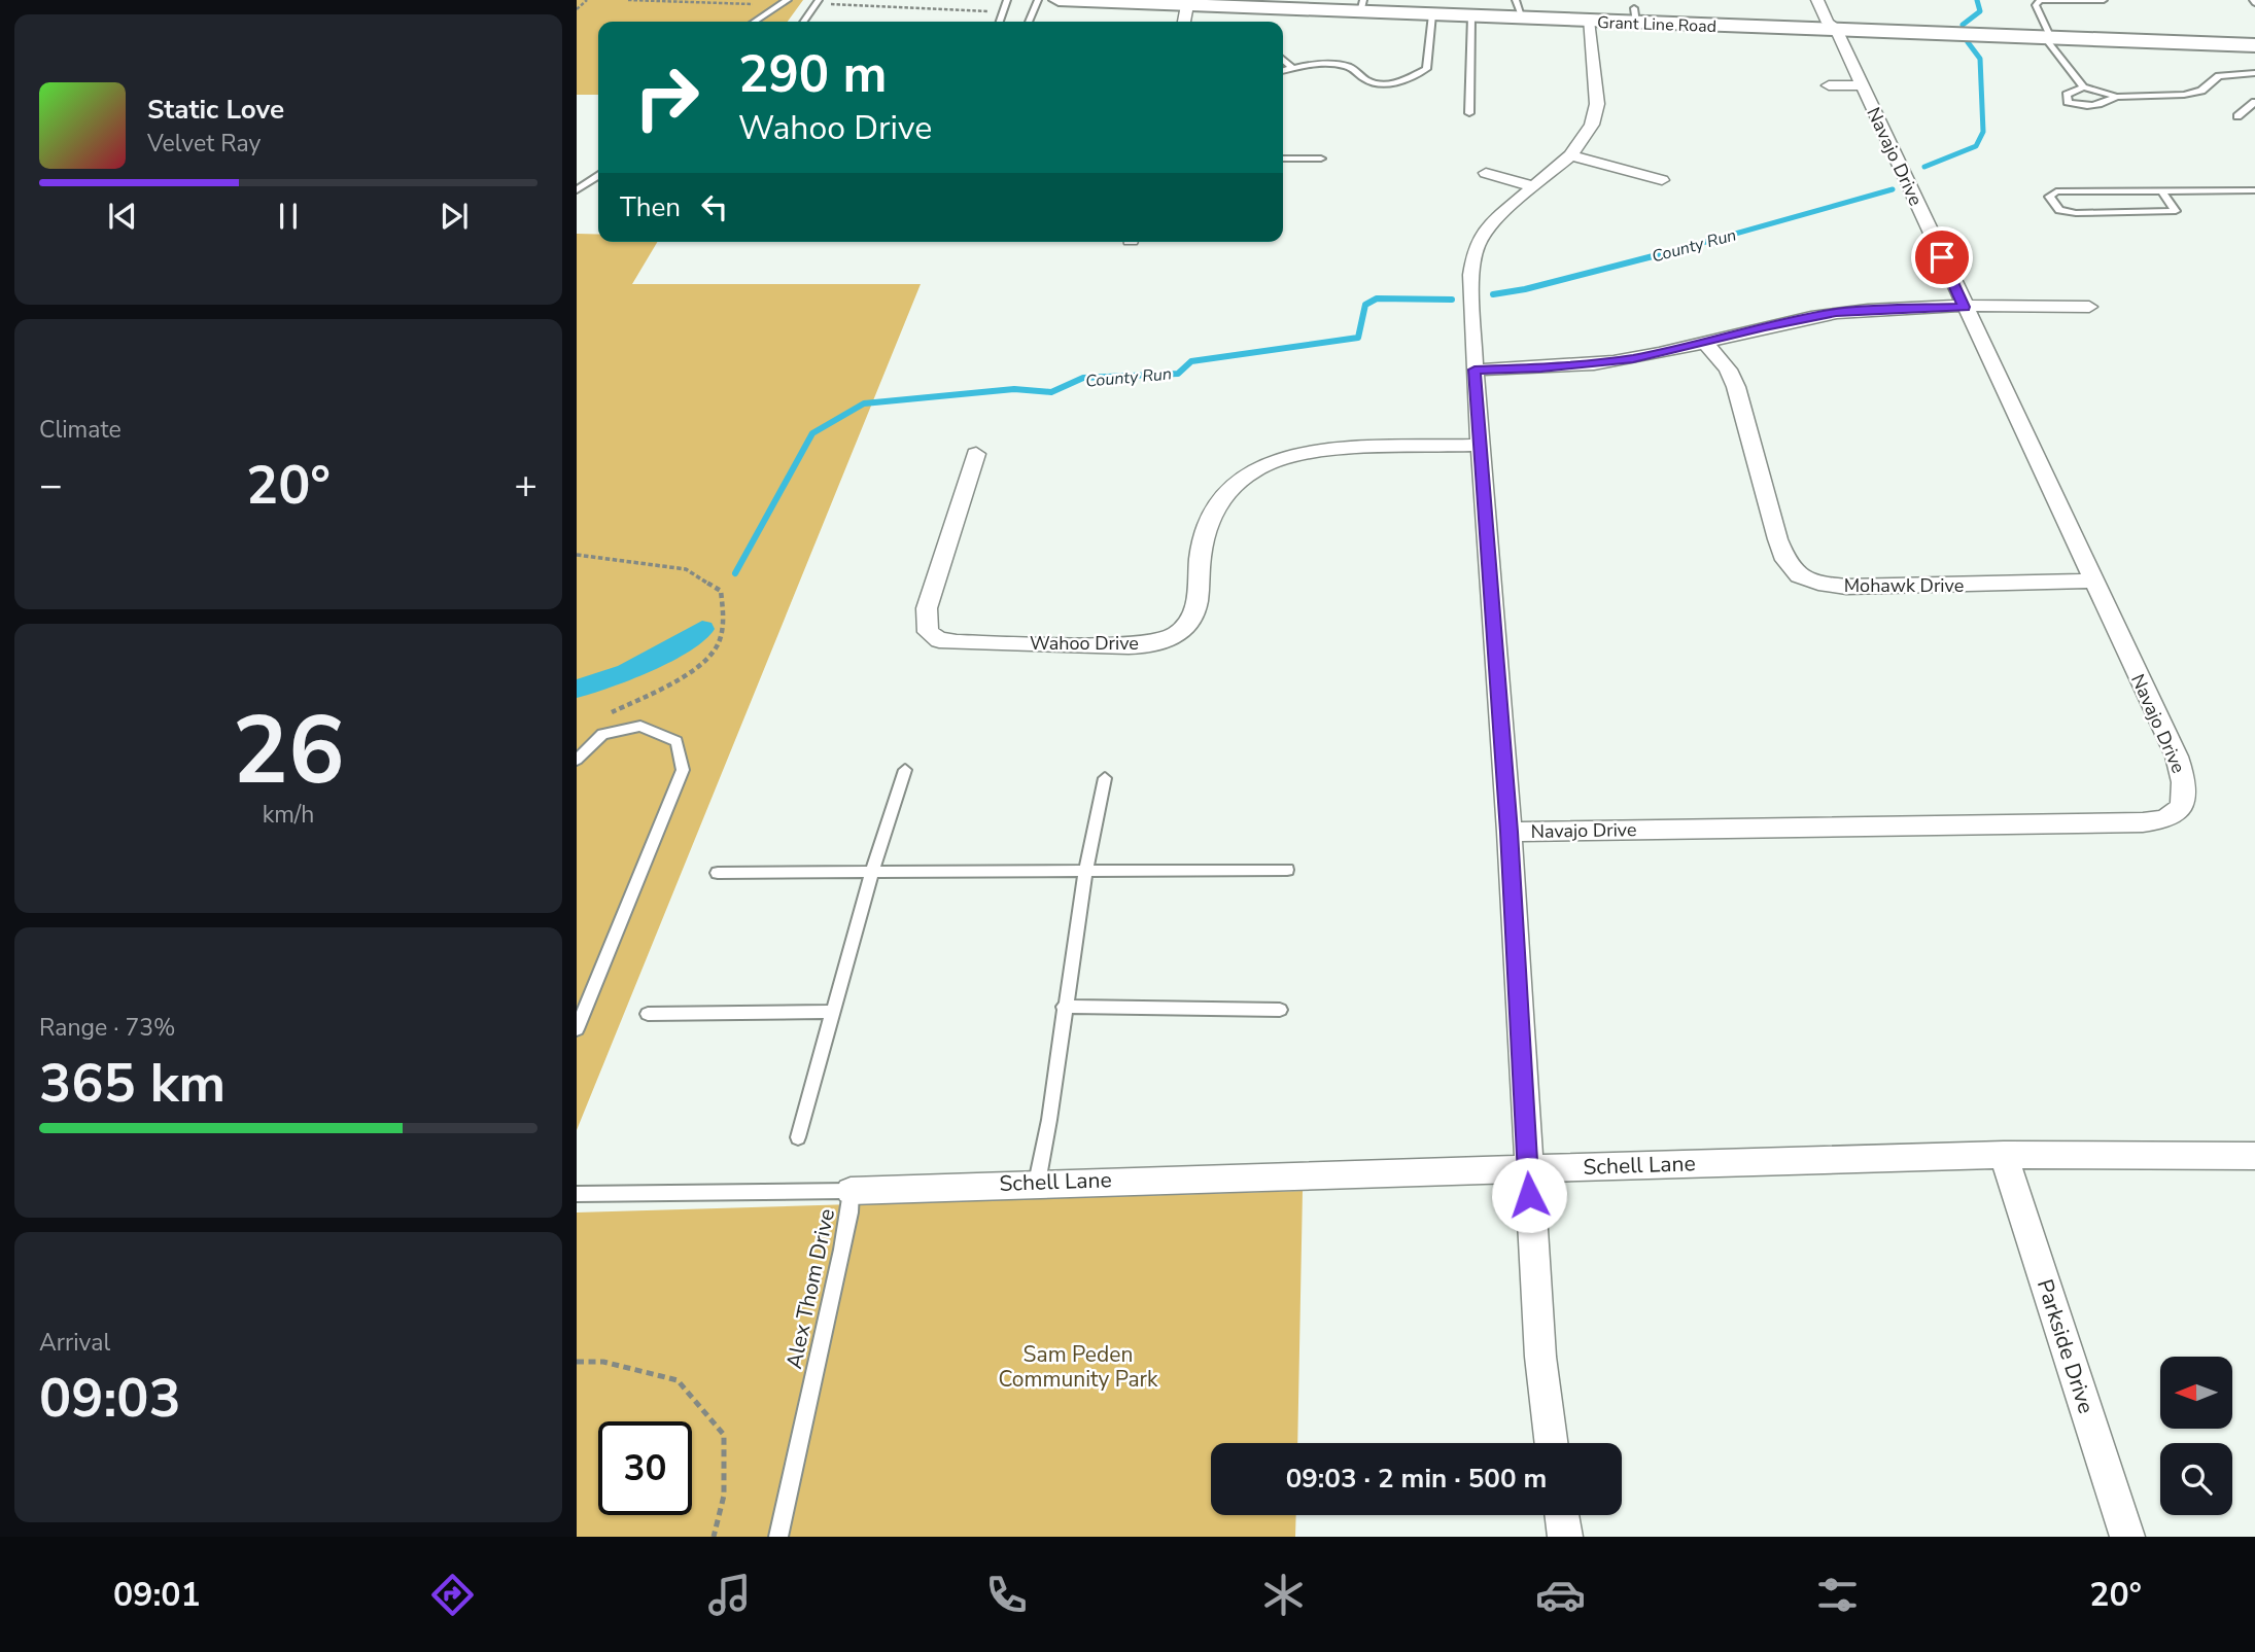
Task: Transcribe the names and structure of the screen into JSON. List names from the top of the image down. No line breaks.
{"streets":{"main road":["Grant Line Road"],"street":["Navajo Drive","Mohawk Drive","Wahoo Drive","Schell Lane","Parkside Drive"],"lane":["Alex Thom Drive"]},"crossings":[["Grant Line Road","Navajo Drive"],["Navajo Drive","Mohawk Drive"],["Schell Lane","Alex Thom Drive"],["Schell Lane","Parkside Drive"]],"water":["County Run"],"parks":["Sam Peden Community Park"],"north":"left","page":{"turn":["290 m","Wahoo Drive"],"song":["Static Love","Velvet Ray"],"then":"Then","tile":["Climate",["26","km/h"],["Range · 73%","365 km"],["Arrival","09:03"]],"heat":["−","20°","+"],"limit":"30","trip":"09:03 · 2 min · 500 m","tabs":["09:01","20°"]}}
